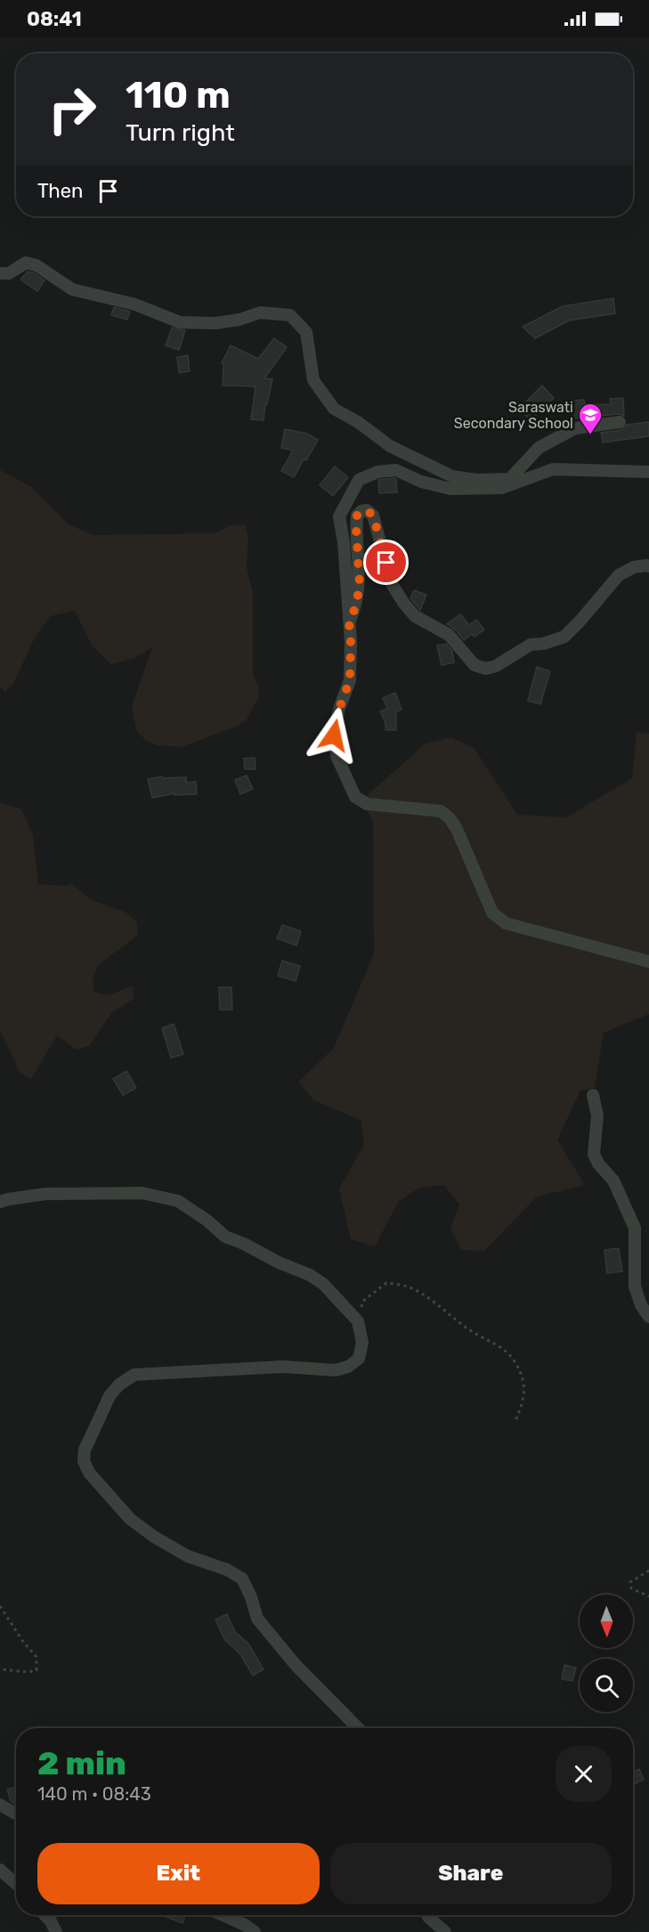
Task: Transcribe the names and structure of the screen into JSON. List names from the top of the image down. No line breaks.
{"places":{"school or university":["Saraswati Secondary School"]},"north":"bottom","page":{"status":"08:41","turn":["110 m","Turn right"],"then":"Then","heading":["2 min","140 m · 08:43"],"buttons":["Exit","Share"]}}
